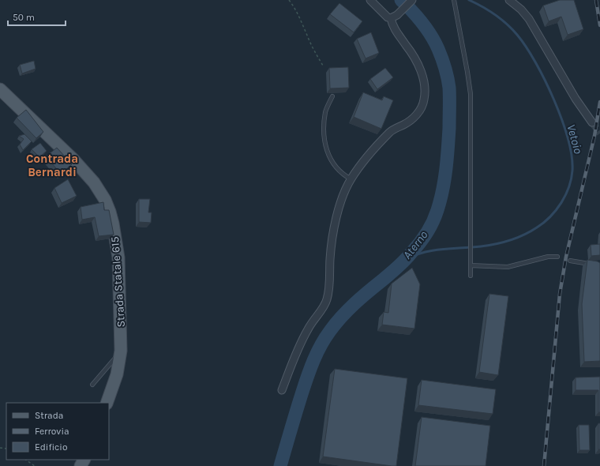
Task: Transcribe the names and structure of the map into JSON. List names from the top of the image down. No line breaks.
{"streets":{"main road":["Strada Statale 615"]},"districts":["Contrada Bernardi"],"water":["Vetoio","Aterno"],"legend":["Strada","Ferrovia","Edificio"],"scale_bar":"50 m"}
